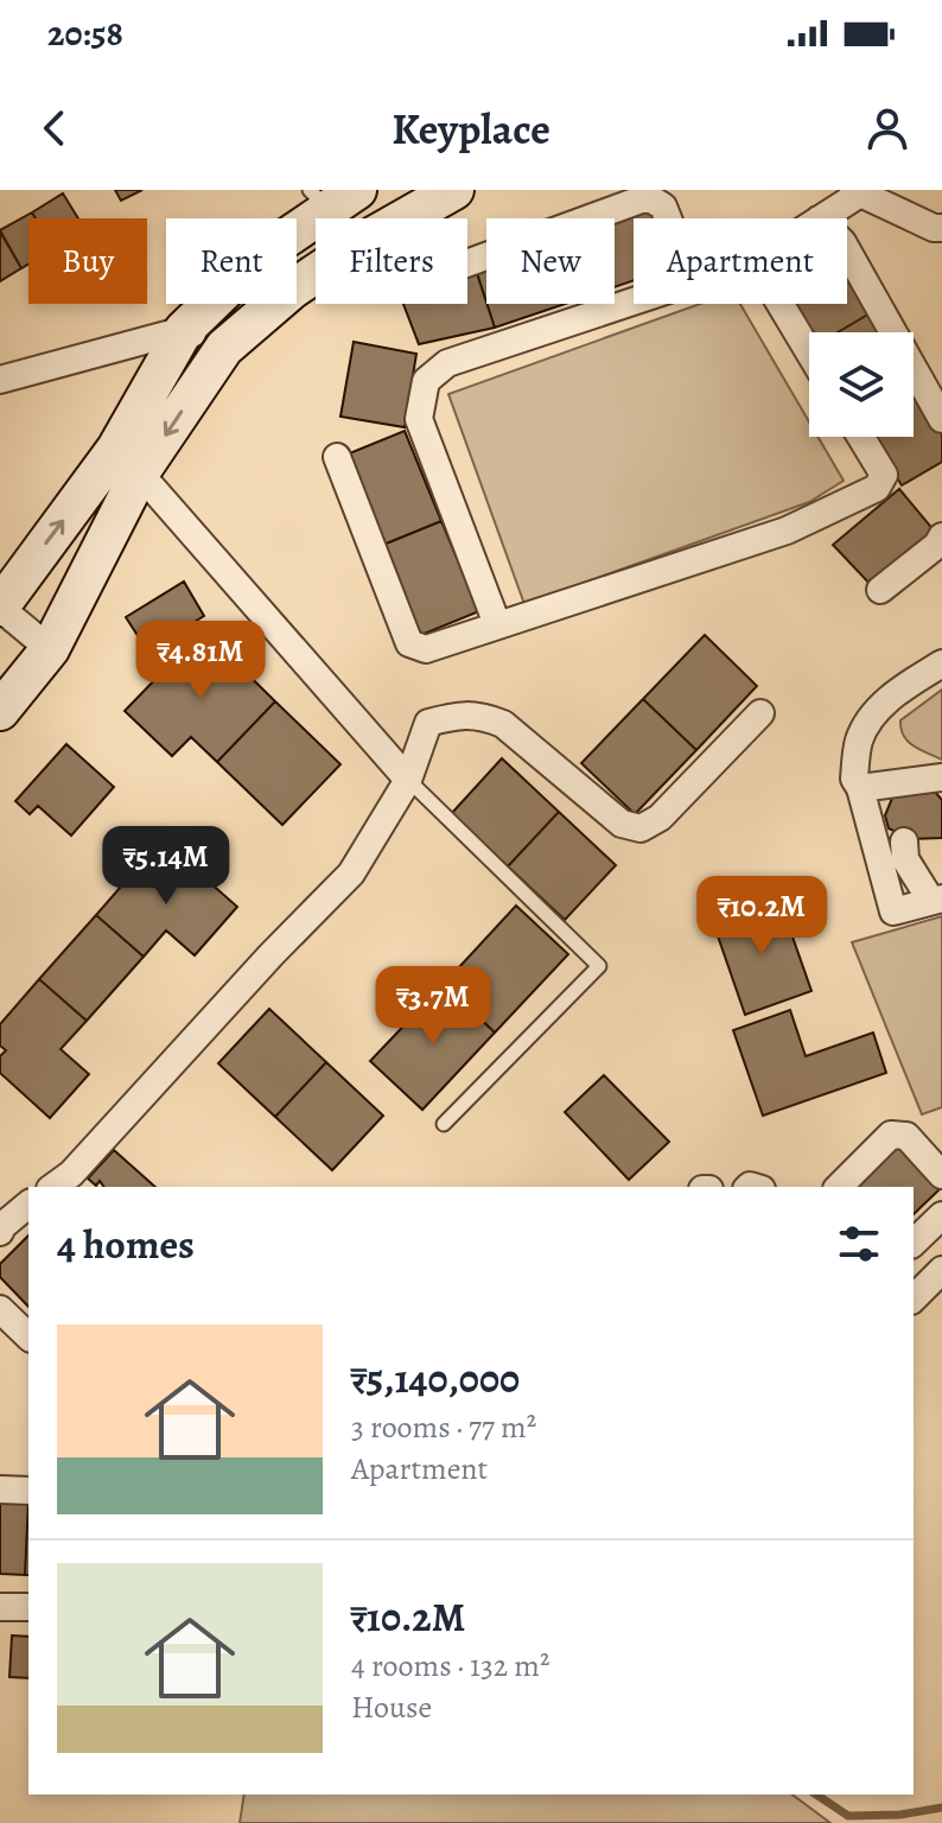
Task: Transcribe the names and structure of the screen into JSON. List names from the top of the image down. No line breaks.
{"page":{"status":"20:58","header":"Keyplace","chip":["Buy","Rent","Filters","New","Apartment"],"price":["₹4.81M","₹5.14M","₹10.2M","₹3.7M"],"heading":"4 homes","list":[{"name":"₹5,140,000","note":"3 rooms · 77 m² · Apartment"},{"name":"₹10.2M","note":"4 rooms · 132 m² · House"}]}}
